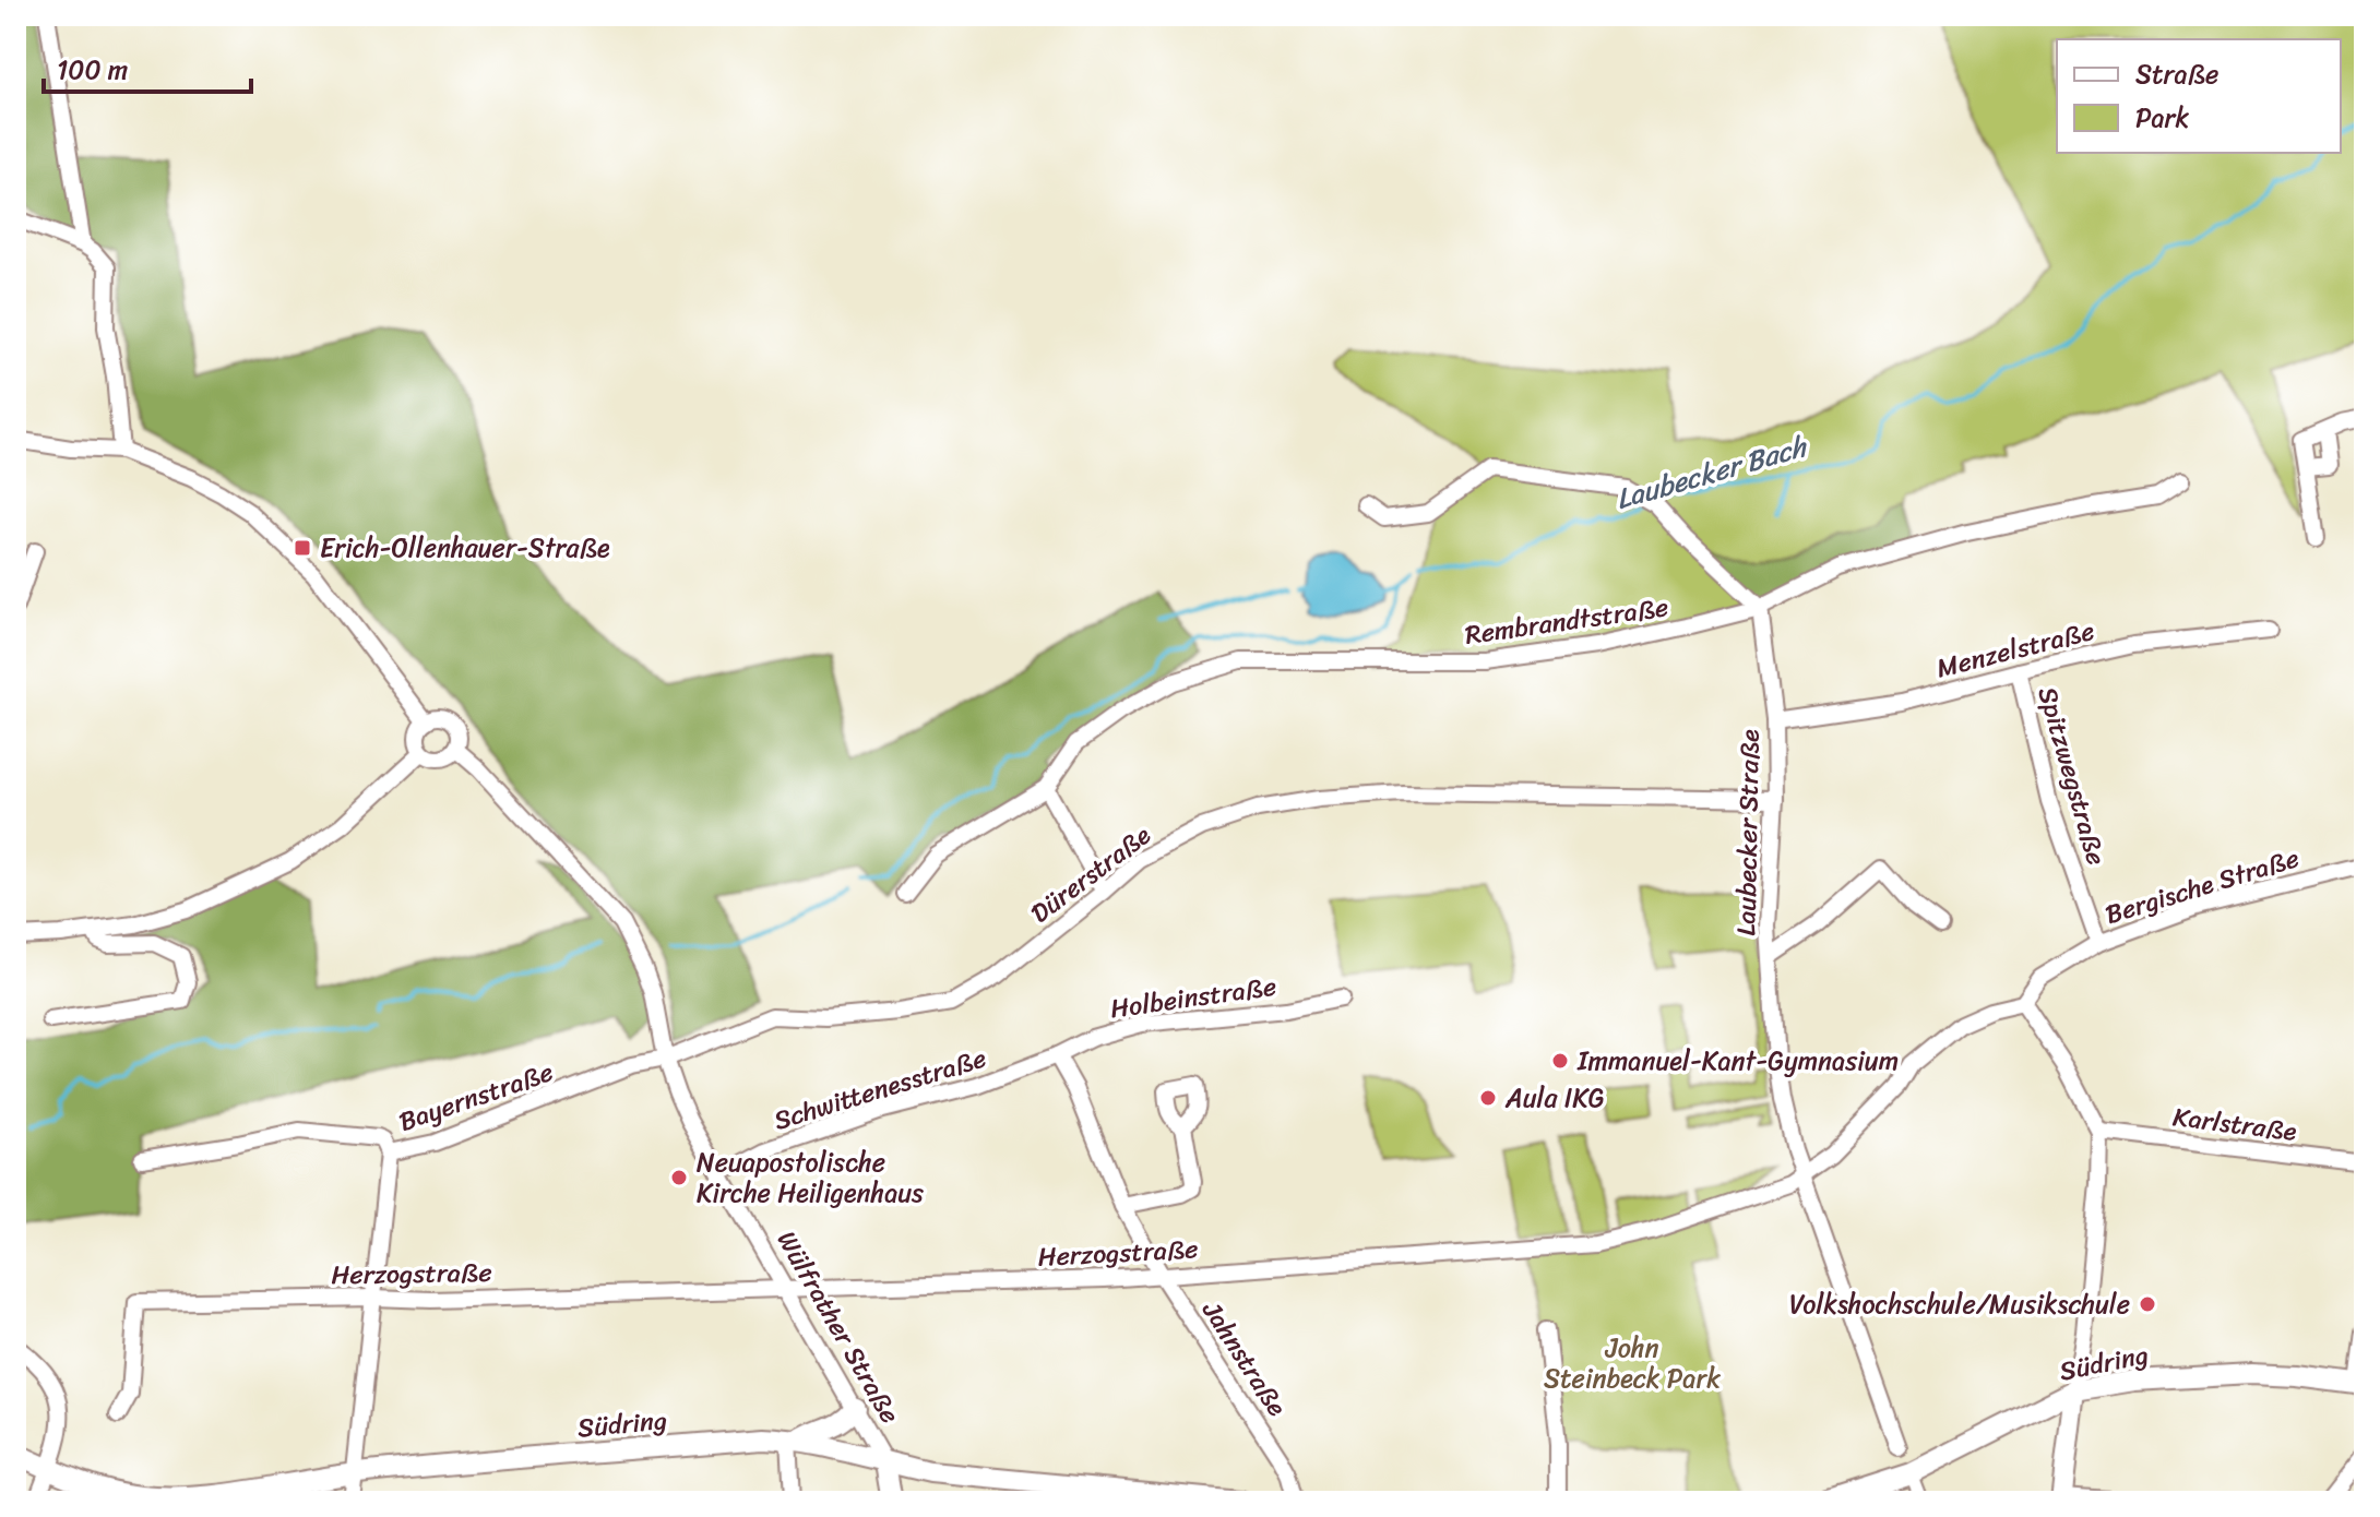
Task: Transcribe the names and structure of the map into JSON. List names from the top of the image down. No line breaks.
{"streets":{"street":["Rembrandtstraße","Menzelstraße","Spitzwegstraße","Laubecker Straße","Dürerstraße","Bergische Straße","Holbeinstraße","Schwittenesstraße","Bayernstraße","Karlstraße","Herzogstraße","Wülfrather Straße","Jahnstraße","Südring"]},"crossings":[["Rembrandtstraße","Laubecker Straße"],["Menzelstraße","Spitzwegstraße"],["Menzelstraße","Laubecker Straße"],["Spitzwegstraße","Bergische Straße"],["Laubecker Straße","Dürerstraße"],["Laubecker Straße","Herzogstraße"],["Dürerstraße","Bayernstraße"],["Dürerstraße","Wülfrather Straße"],["Bergische Straße","Herzogstraße"],["Holbeinstraße","Schwittenesstraße"],["Holbeinstraße","Jahnstraße"],["Schwittenesstraße","Wülfrather Straße"],["Schwittenesstraße","Jahnstraße"],["Bayernstraße","Herzogstraße"],["Bayernstraße","Wülfrather Straße"],["Bayernstraße","Südring"],["Herzogstraße","Wülfrather Straße"],["Herzogstraße","Jahnstraße"],["Wülfrather Straße","Südring"]],"water":["Laubecker Bach"],"parks":["John Steinbeck Park"],"places":{"transit":["Erich-Ollenhauer-Straße"],"other":["Immanuel-Kant-Gymnasium","Aula IKG","Neuapostolische Kirche Heiligenhaus","Volkshochschule/Musikschule"]},"legend":["Straße","Park"],"scale_bar":"100 m"}
